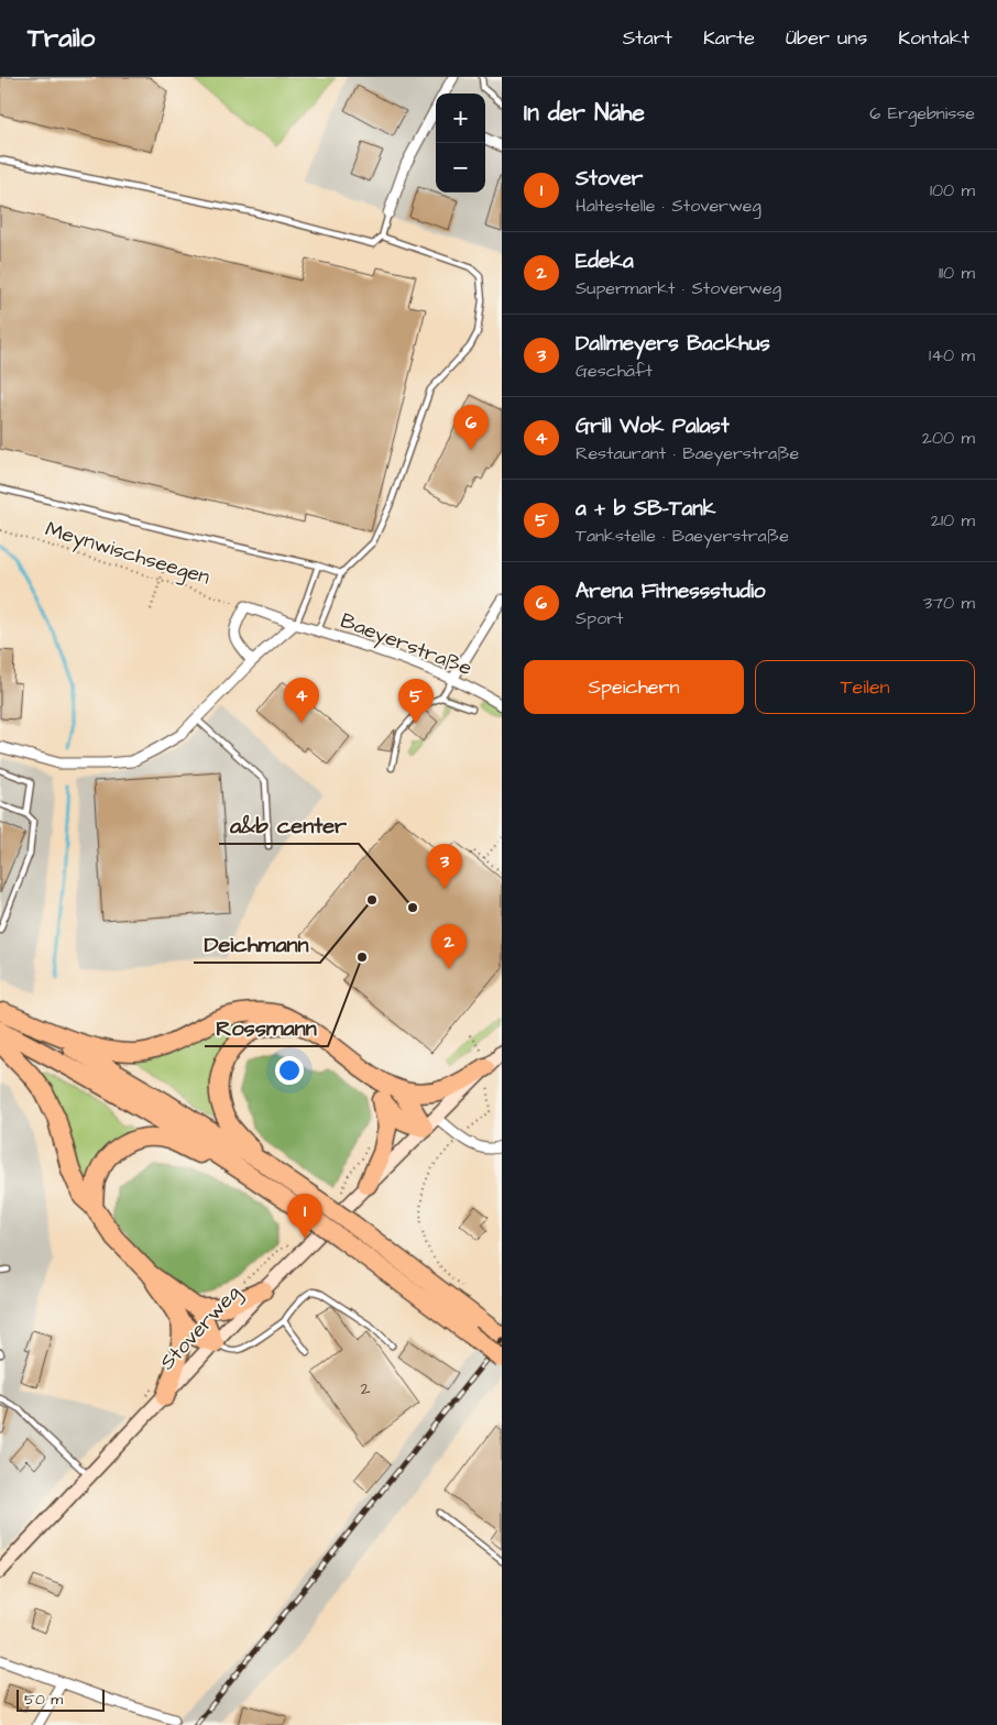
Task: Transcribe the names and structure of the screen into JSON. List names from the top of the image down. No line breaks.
{"streets":{"street":["Baeyerstraße","Stoverweg"],"path":["Meynwischseegen"]},"crossings":[["Meynwischseegen","Baeyerstraße"]],"places":["Deichmann","a&b center","Rossmann"],"house_numbers":["2"],"scale_bar":"50 m","page":{"header":"Trailo","nav":["Start","Karte","Über uns","Kontakt"],"heading":["In der Nähe","6 Ergebnisse"],"map_buttons":["+","−"],"list":[{"mark":"1","name":"Stover","note":"Haltestelle · Stoverweg","value":"100 m"},{"mark":"2","name":"Edeka","note":"Supermarkt · Stoverweg","value":"110 m"},{"mark":"3","name":"Dallmeyers Backhus","note":"Geschäft","value":"140 m"},{"mark":"4","name":"Grill Wok Palast","note":"Restaurant · Baeyerstraße","value":"200 m"},{"mark":"5","name":"a + b SB-Tank","note":"Tankstelle · Baeyerstraße","value":"210 m"},{"mark":"6","name":"Arena Fitnessstudio","note":"Sport","value":"370 m"}],"pins":["6","4","5","3","2","1"],"buttons":["Speichern","Teilen"],"scale":"50 m"}}
